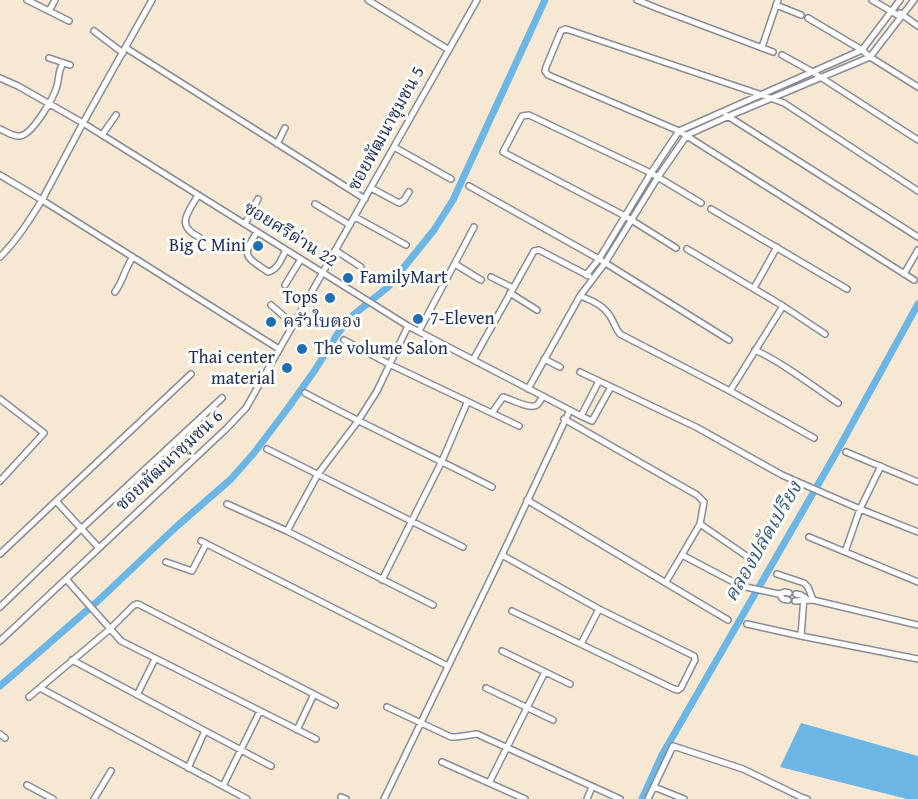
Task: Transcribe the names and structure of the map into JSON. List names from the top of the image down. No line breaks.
{"streets":{"street":["ซอยพัฒนาชุมชน 5","ซอยศรีด่าน 22","ซอยพัฒนาชุมชน 6"]},"crossings":[["ซอยพัฒนาชุมชน 5","ซอยศรีด่าน 22"],["ซอยพัฒนาชุมชน 5","ซอยพัฒนาชุมชน 6"],["ซอยศรีด่าน 22","ซอยพัฒนาชุมชน 6"]],"water":["คลองปลัดเปรียง"],"places":["Big C Mini","FamilyMart","Tops","7-Eleven","ครัวใบตอง","The volume Salon","Thai center material"]}
